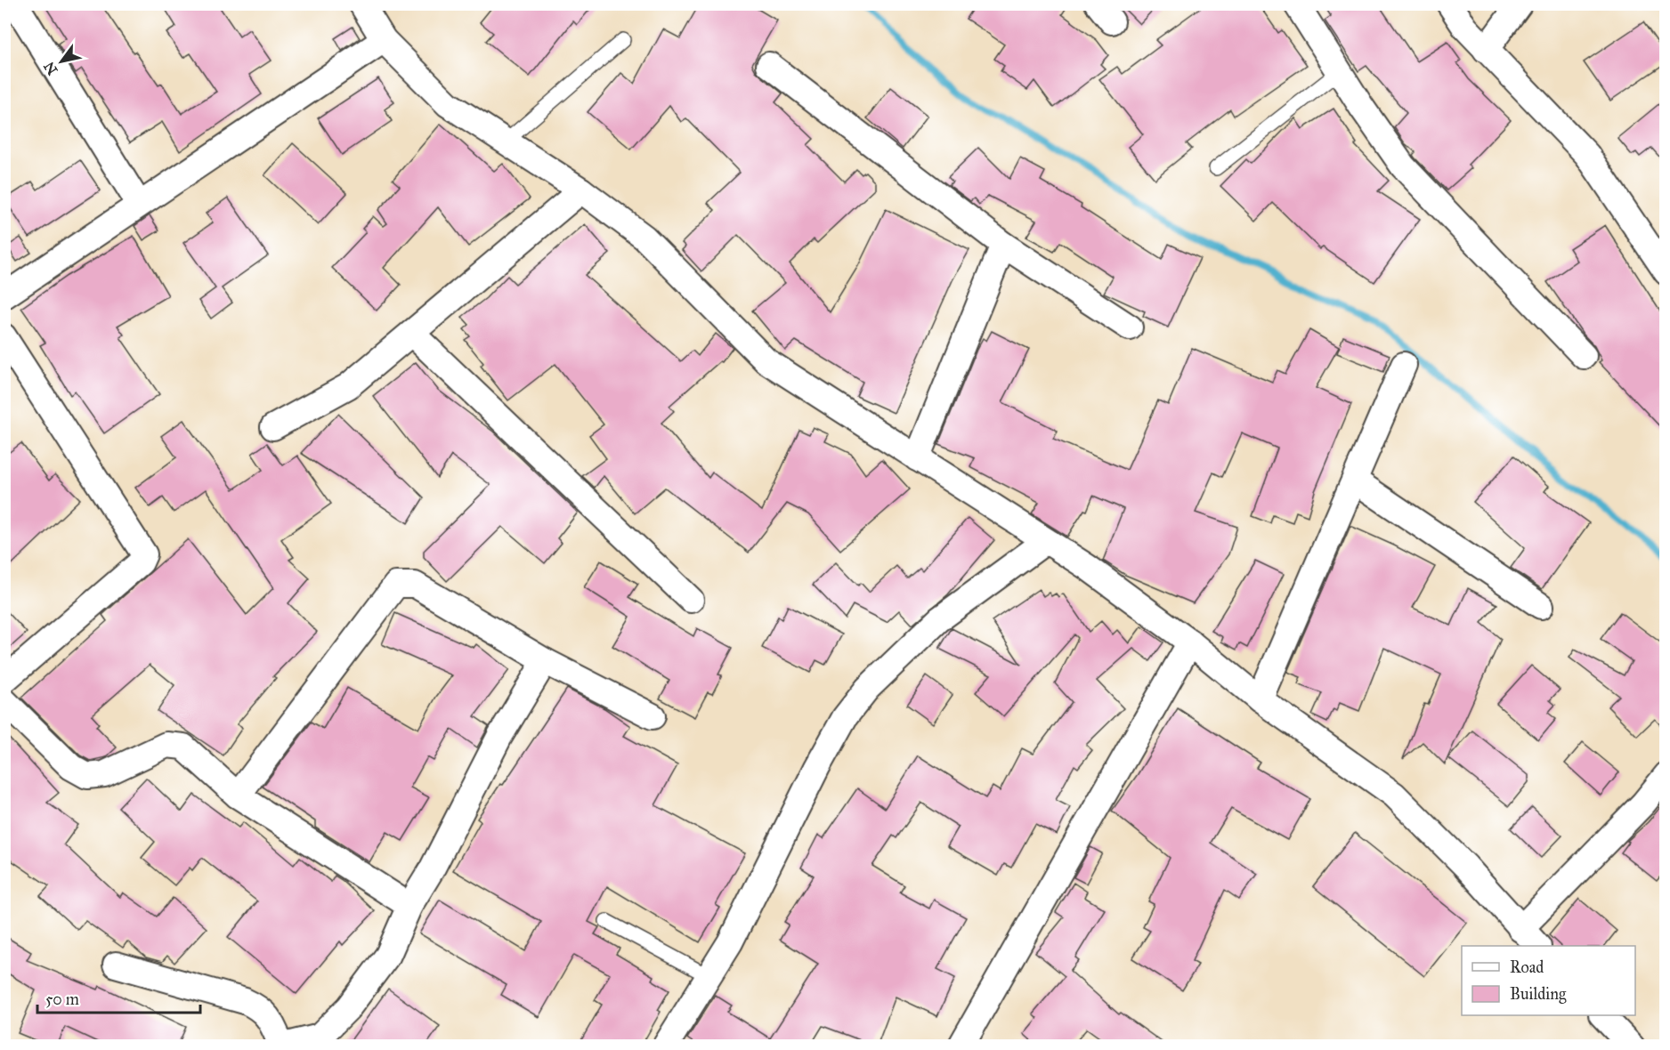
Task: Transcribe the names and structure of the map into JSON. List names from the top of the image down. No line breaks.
{"legend":["Road","Building"],"scale_bar":"50 m","north":"bottom left"}
